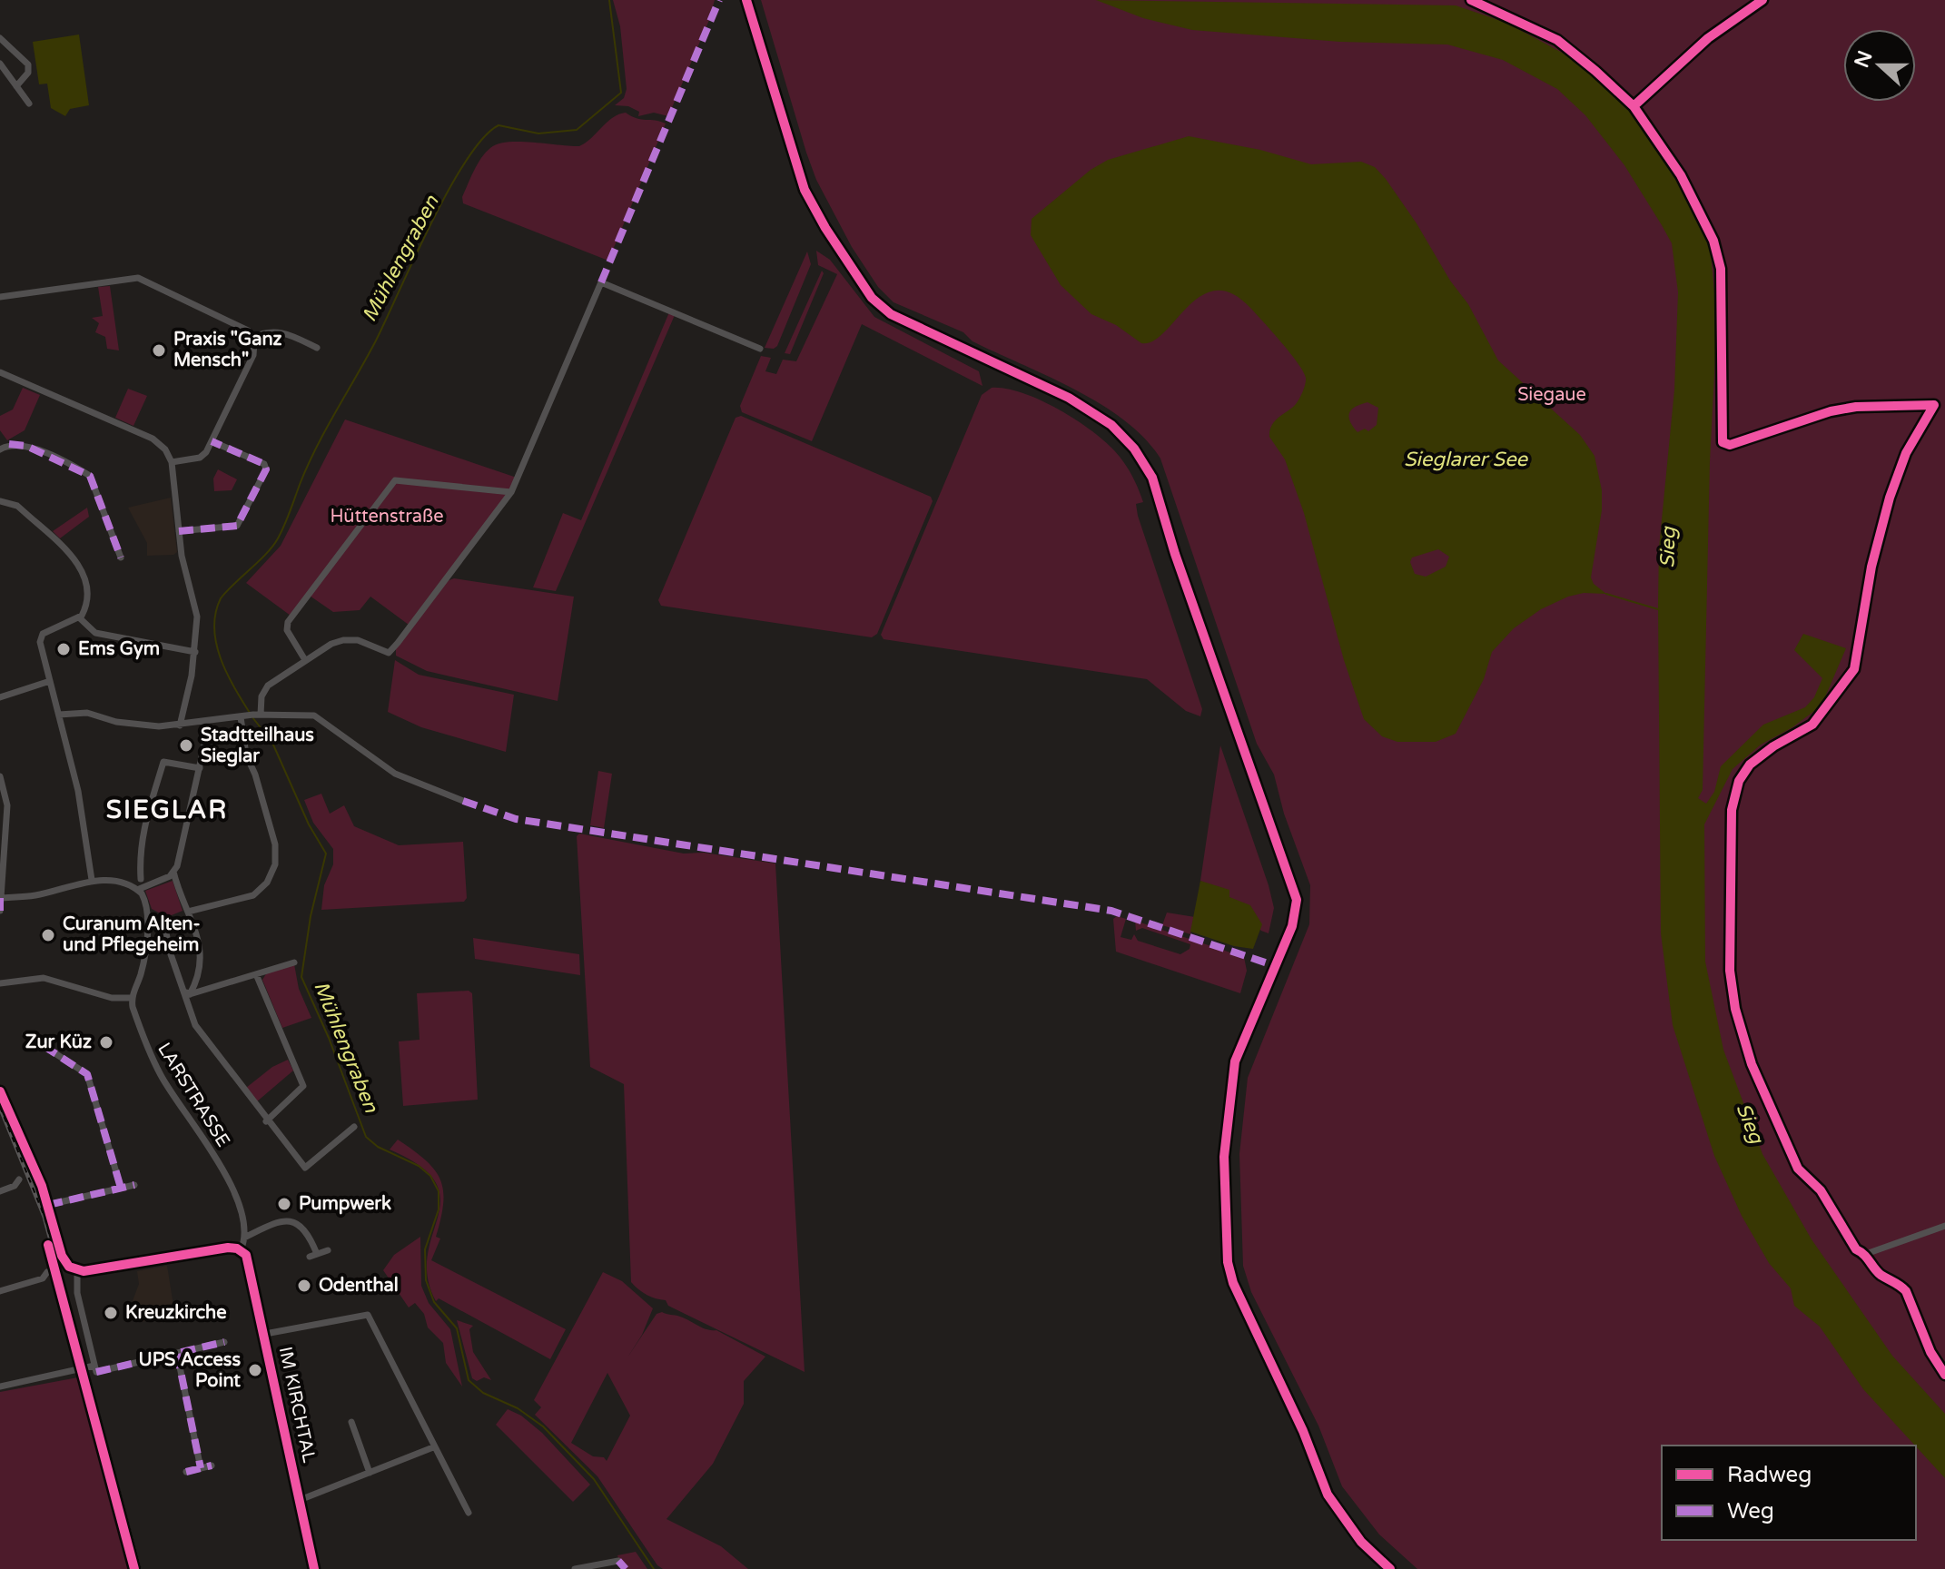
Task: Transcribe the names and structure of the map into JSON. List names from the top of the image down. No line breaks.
{"streets":{"street":["LARSTRASSE","IM KIRCHTAL"]},"crossings":[["LARSTRASSE","IM KIRCHTAL"]],"districts":["SIEGLAR"],"water":["Mühlengraben","Sieglarer See","Sieg"],"parks":["Siegaue","Hüttenstraße"],"places":["Praxis \"Ganz Mensch\"","Ems Gym","Stadtteilhaus Sieglar","Curanum Alten- und Pflegeheim","Zur Küz","Pumpwerk","Odenthal","Kreuzkirche","UPS Access Point"],"legend":["Radweg","Weg"],"north":"left"}
